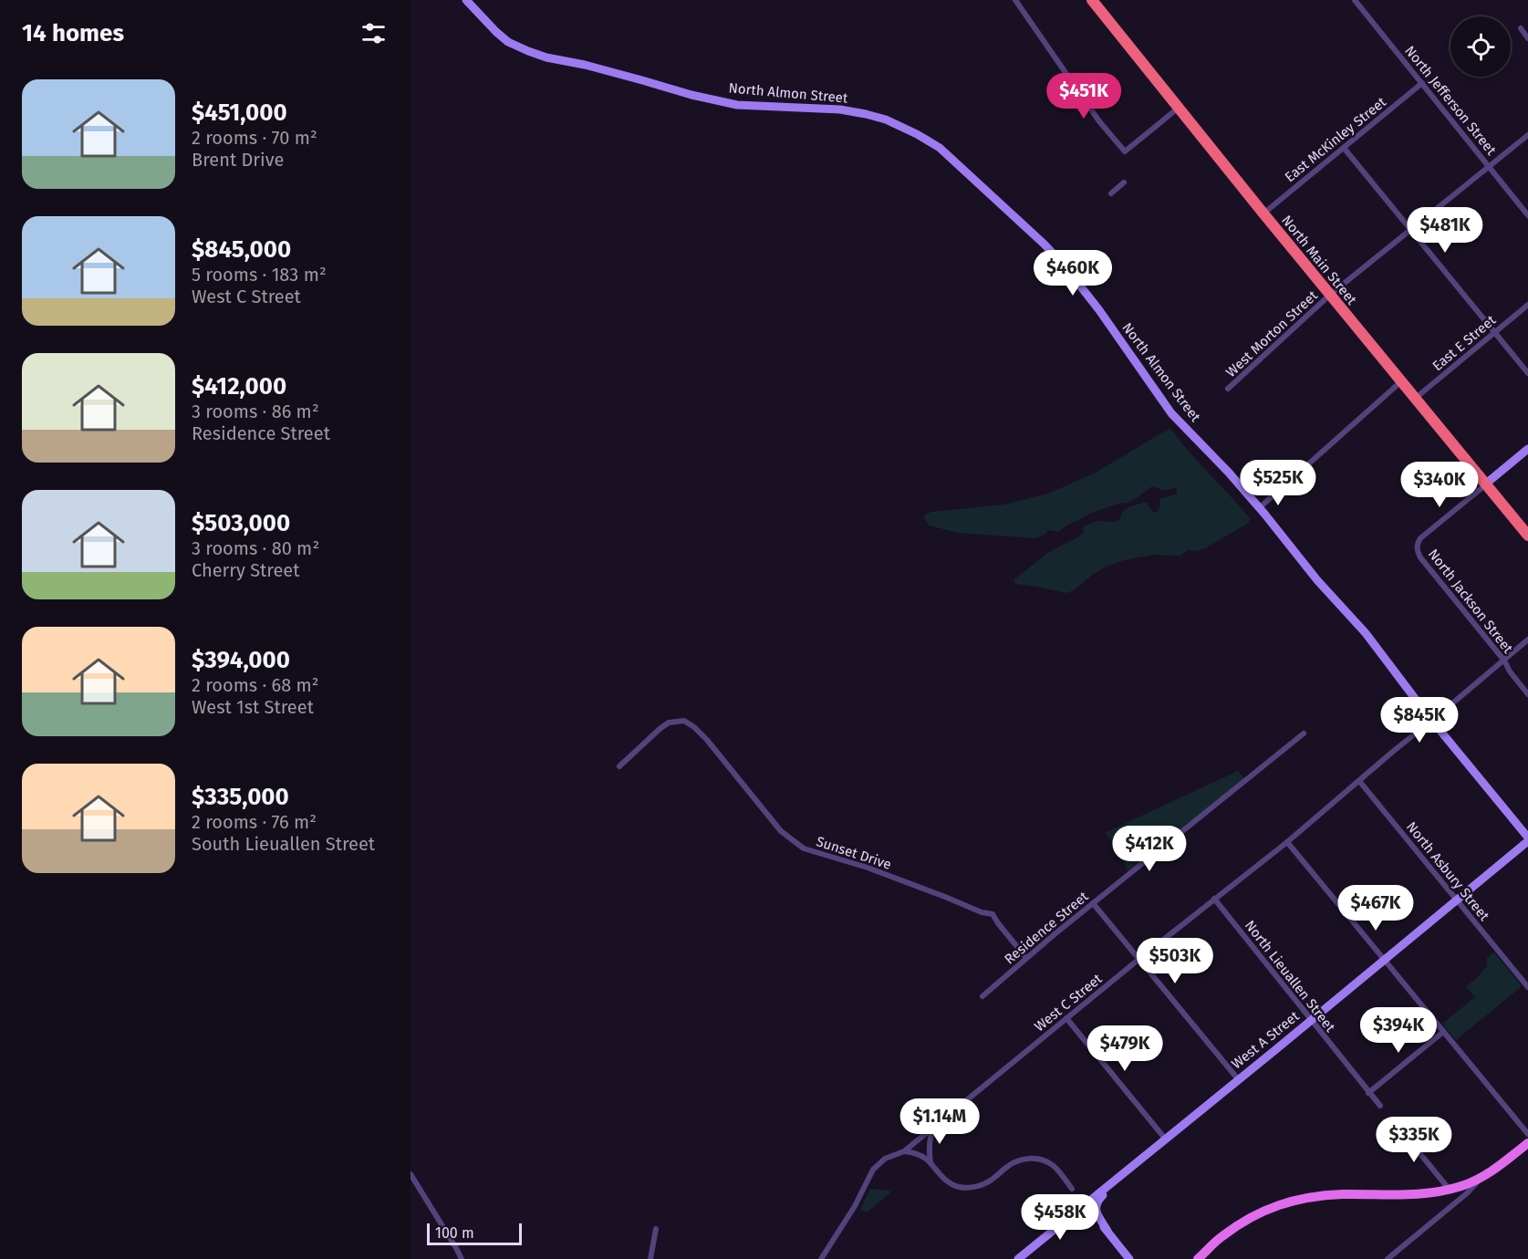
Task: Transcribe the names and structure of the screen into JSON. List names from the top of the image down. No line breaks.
{"streets":{"highway":["North Main Street"],"street":["North Almon Street","North Jefferson Street","East McKinley Street","West Morton Street","East E Street","North Jackson Street","Sunset Drive","North Asbury Street","Residence Street","North Lieuallen Street","West C Street","West A Street"]},"crossings":[["North Almon Street","West C Street"],["North Almon Street","West A Street"],["North Jefferson Street","East McKinley Street"],["North Jefferson Street","West Morton Street"],["East McKinley Street","North Main Street"],["North Main Street","West Morton Street"],["North Main Street","East E Street"],["North Main Street","North Jackson Street"],["North Jackson Street","West C Street"],["Sunset Drive","Residence Street"],["North Asbury Street","West C Street"],["North Asbury Street","West A Street"],["North Lieuallen Street","West C Street"],["North Lieuallen Street","West A Street"]],"scale_bar":"100 m","page":{"heading":"14 homes","list":[{"name":"$451,000","note":"2 rooms · 70 m² · Brent Drive"},{"name":"$845,000","note":"5 rooms · 183 m² · West C Street"},{"name":"$412,000","note":"3 rooms · 86 m² · Residence Street"},{"name":"$503,000","note":"3 rooms · 80 m² · Cherry Street"},{"name":"$394,000","note":"2 rooms · 68 m² · West 1st Street"},{"name":"$335,000","note":"2 rooms · 76 m² · South Lieuallen Street"}],"price":["$451K","$481K","$460K","$525K","$340K","$845K","$412K","$467K","$503K","$394K","$479K","$1.14M","$335K","$458K"],"scale":"100 m"}}
